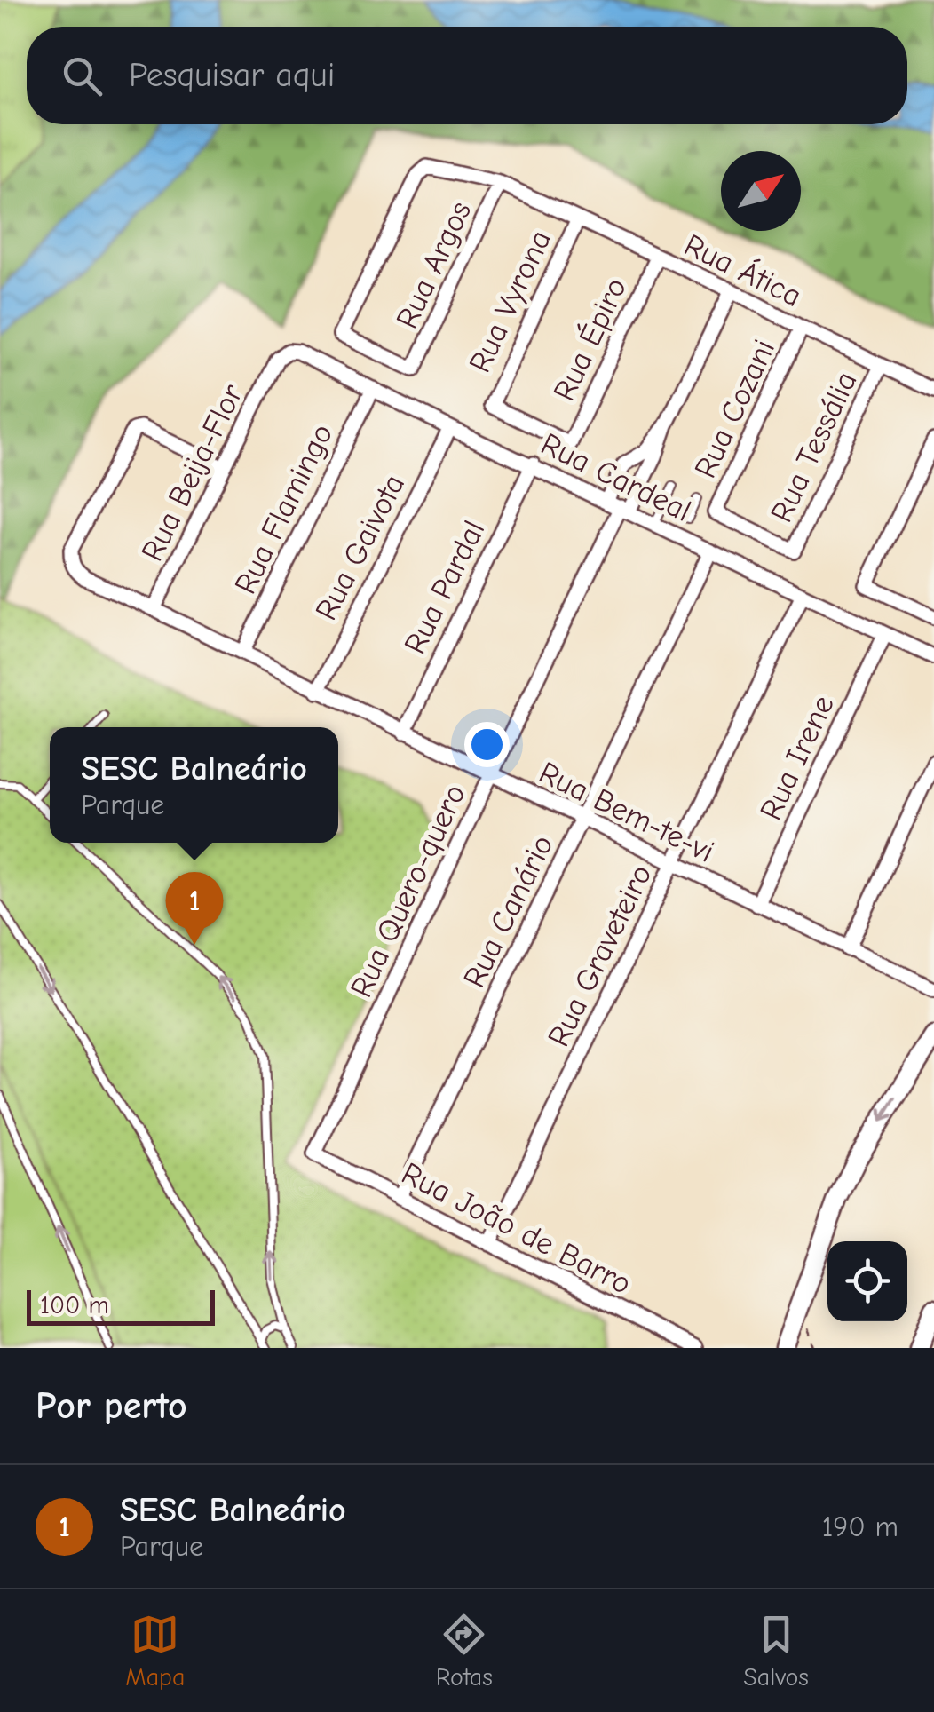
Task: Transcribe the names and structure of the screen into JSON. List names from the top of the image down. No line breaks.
{"streets":{"street":["Rua Argos","Rua Ática","Rua Vyrona","Rua Épiro","Rua Cozani","Rua Tessália","Rua Beija-Flor","Rua Cardeal","Rua Flamingo","Rua Gaivota","Rua Pardal","Rua Irene","Rua Bem-te-vi","Rua Quero-quero","Rua Canário","Rua Graveteiro","Rua João de Barro"]},"crossings":[["Rua Argos","Rua Ática"],["Rua Ática","Rua Vyrona"],["Rua Ática","Rua Épiro"],["Rua Ática","Rua Cozani"],["Rua Ática","Rua Tessália"],["Rua Vyrona","Rua Épiro"],["Rua Cozani","Rua Tessália"],["Rua Beija-Flor","Rua Cardeal"],["Rua Beija-Flor","Rua Bem-te-vi"],["Rua Cardeal","Rua Flamingo"],["Rua Cardeal","Rua Gaivota"],["Rua Cardeal","Rua Pardal"],["Rua Cardeal","Rua Irene"],["Rua Cardeal","Rua Quero-quero"],["Rua Cardeal","Rua Canário"],["Rua Cardeal","Rua Graveteiro"],["Rua Flamingo","Rua Bem-te-vi"],["Rua Gaivota","Rua Bem-te-vi"],["Rua Pardal","Rua Bem-te-vi"],["Rua Irene","Rua Bem-te-vi"],["Rua Bem-te-vi","Rua Quero-quero"],["Rua Bem-te-vi","Rua Canário"],["Rua Bem-te-vi","Rua Graveteiro"],["Rua Quero-quero","Rua João de Barro"],["Rua Canário","Rua João de Barro"],["Rua Graveteiro","Rua João de Barro"]],"scale_bar":"100 m","north":"top right","page":{"search":"Pesquisar aqui","popup":["SESC Balneário","Parque"],"pins":"1","scale":"100 m","heading":"Por perto","list":[{"mark":"1","name":"SESC Balneário","note":"Parque","value":"190 m"}],"nav":["Mapa","Rotas","Salvos"]}}
